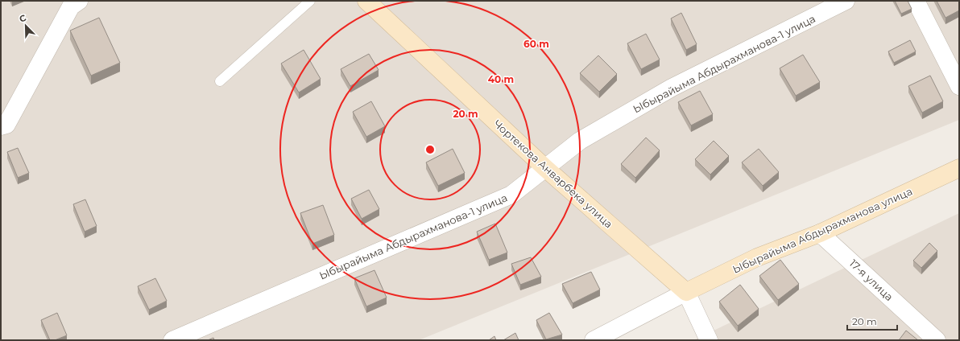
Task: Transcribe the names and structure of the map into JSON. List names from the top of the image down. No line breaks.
{"streets":{"street":["Ыбырайыма Абдырахманова-1 улица","Чортекова Анварбека улица","Ыбырайыма Абдырахманова улица","17-я улица"]},"crossings":[["Ыбырайыма Абдырахманова-1 улица","Чортекова Анварбека улица"],["Чортекова Анварбека улица","Ыбырайыма Абдырахманова улица"],["Ыбырайыма Абдырахманова улица","17-я улица"]],"scale_bar":"20 m","north":"top left","rings":["60 m","40 m","20 m"]}
